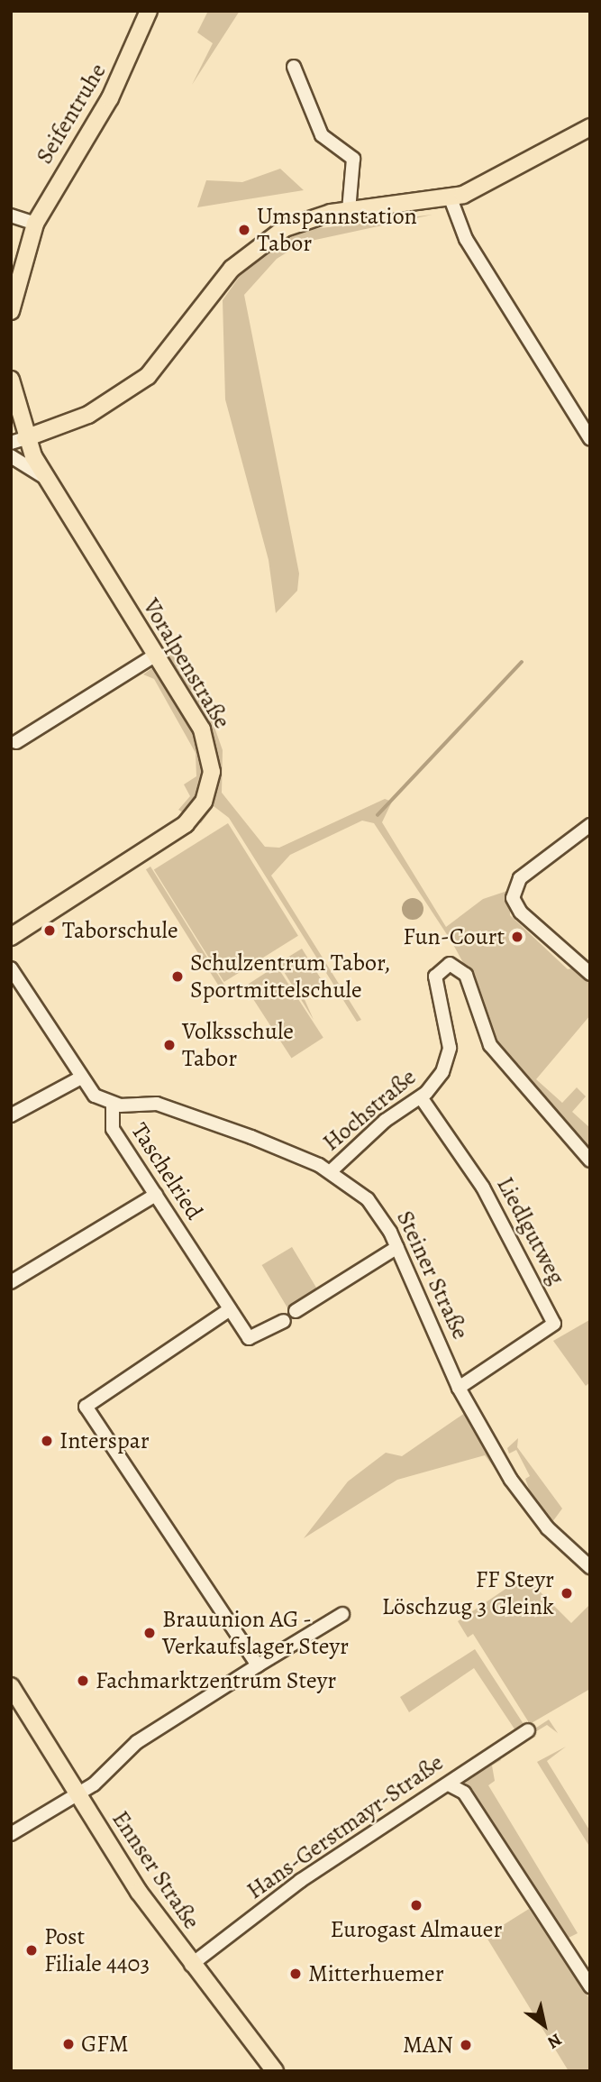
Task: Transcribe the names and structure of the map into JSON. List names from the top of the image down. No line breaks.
{"streets":{"main road":["Seifentruhe","Voralpenstraße","Ennser Straße"],"street":["Hochstraße","Taschelried","Liedlgutweg","Steiner Straße","Hans-Gerstmayr-Straße"]},"crossings":[["Hochstraße","Liedlgutweg"],["Hochstraße","Steiner Straße"],["Taschelried","Steiner Straße"],["Liedlgutweg","Steiner Straße"],["Hans-Gerstmayr-Straße","Ennser Straße"]],"places":["Umspannstation Tabor","Taborschule","Fun-Court","Schulzentrum Tabor, Sportmittelschule","Volksschule Tabor","Interspar","FF Steyr Löschzug 3 Gleink","Brauunion AG - Verkaufslager Steyr","Fachmarktzentrum Steyr","Eurogast Almauer","Post Filiale 4403","Mitterhuemer","GFM","MAN"],"north":"bottom right"}
